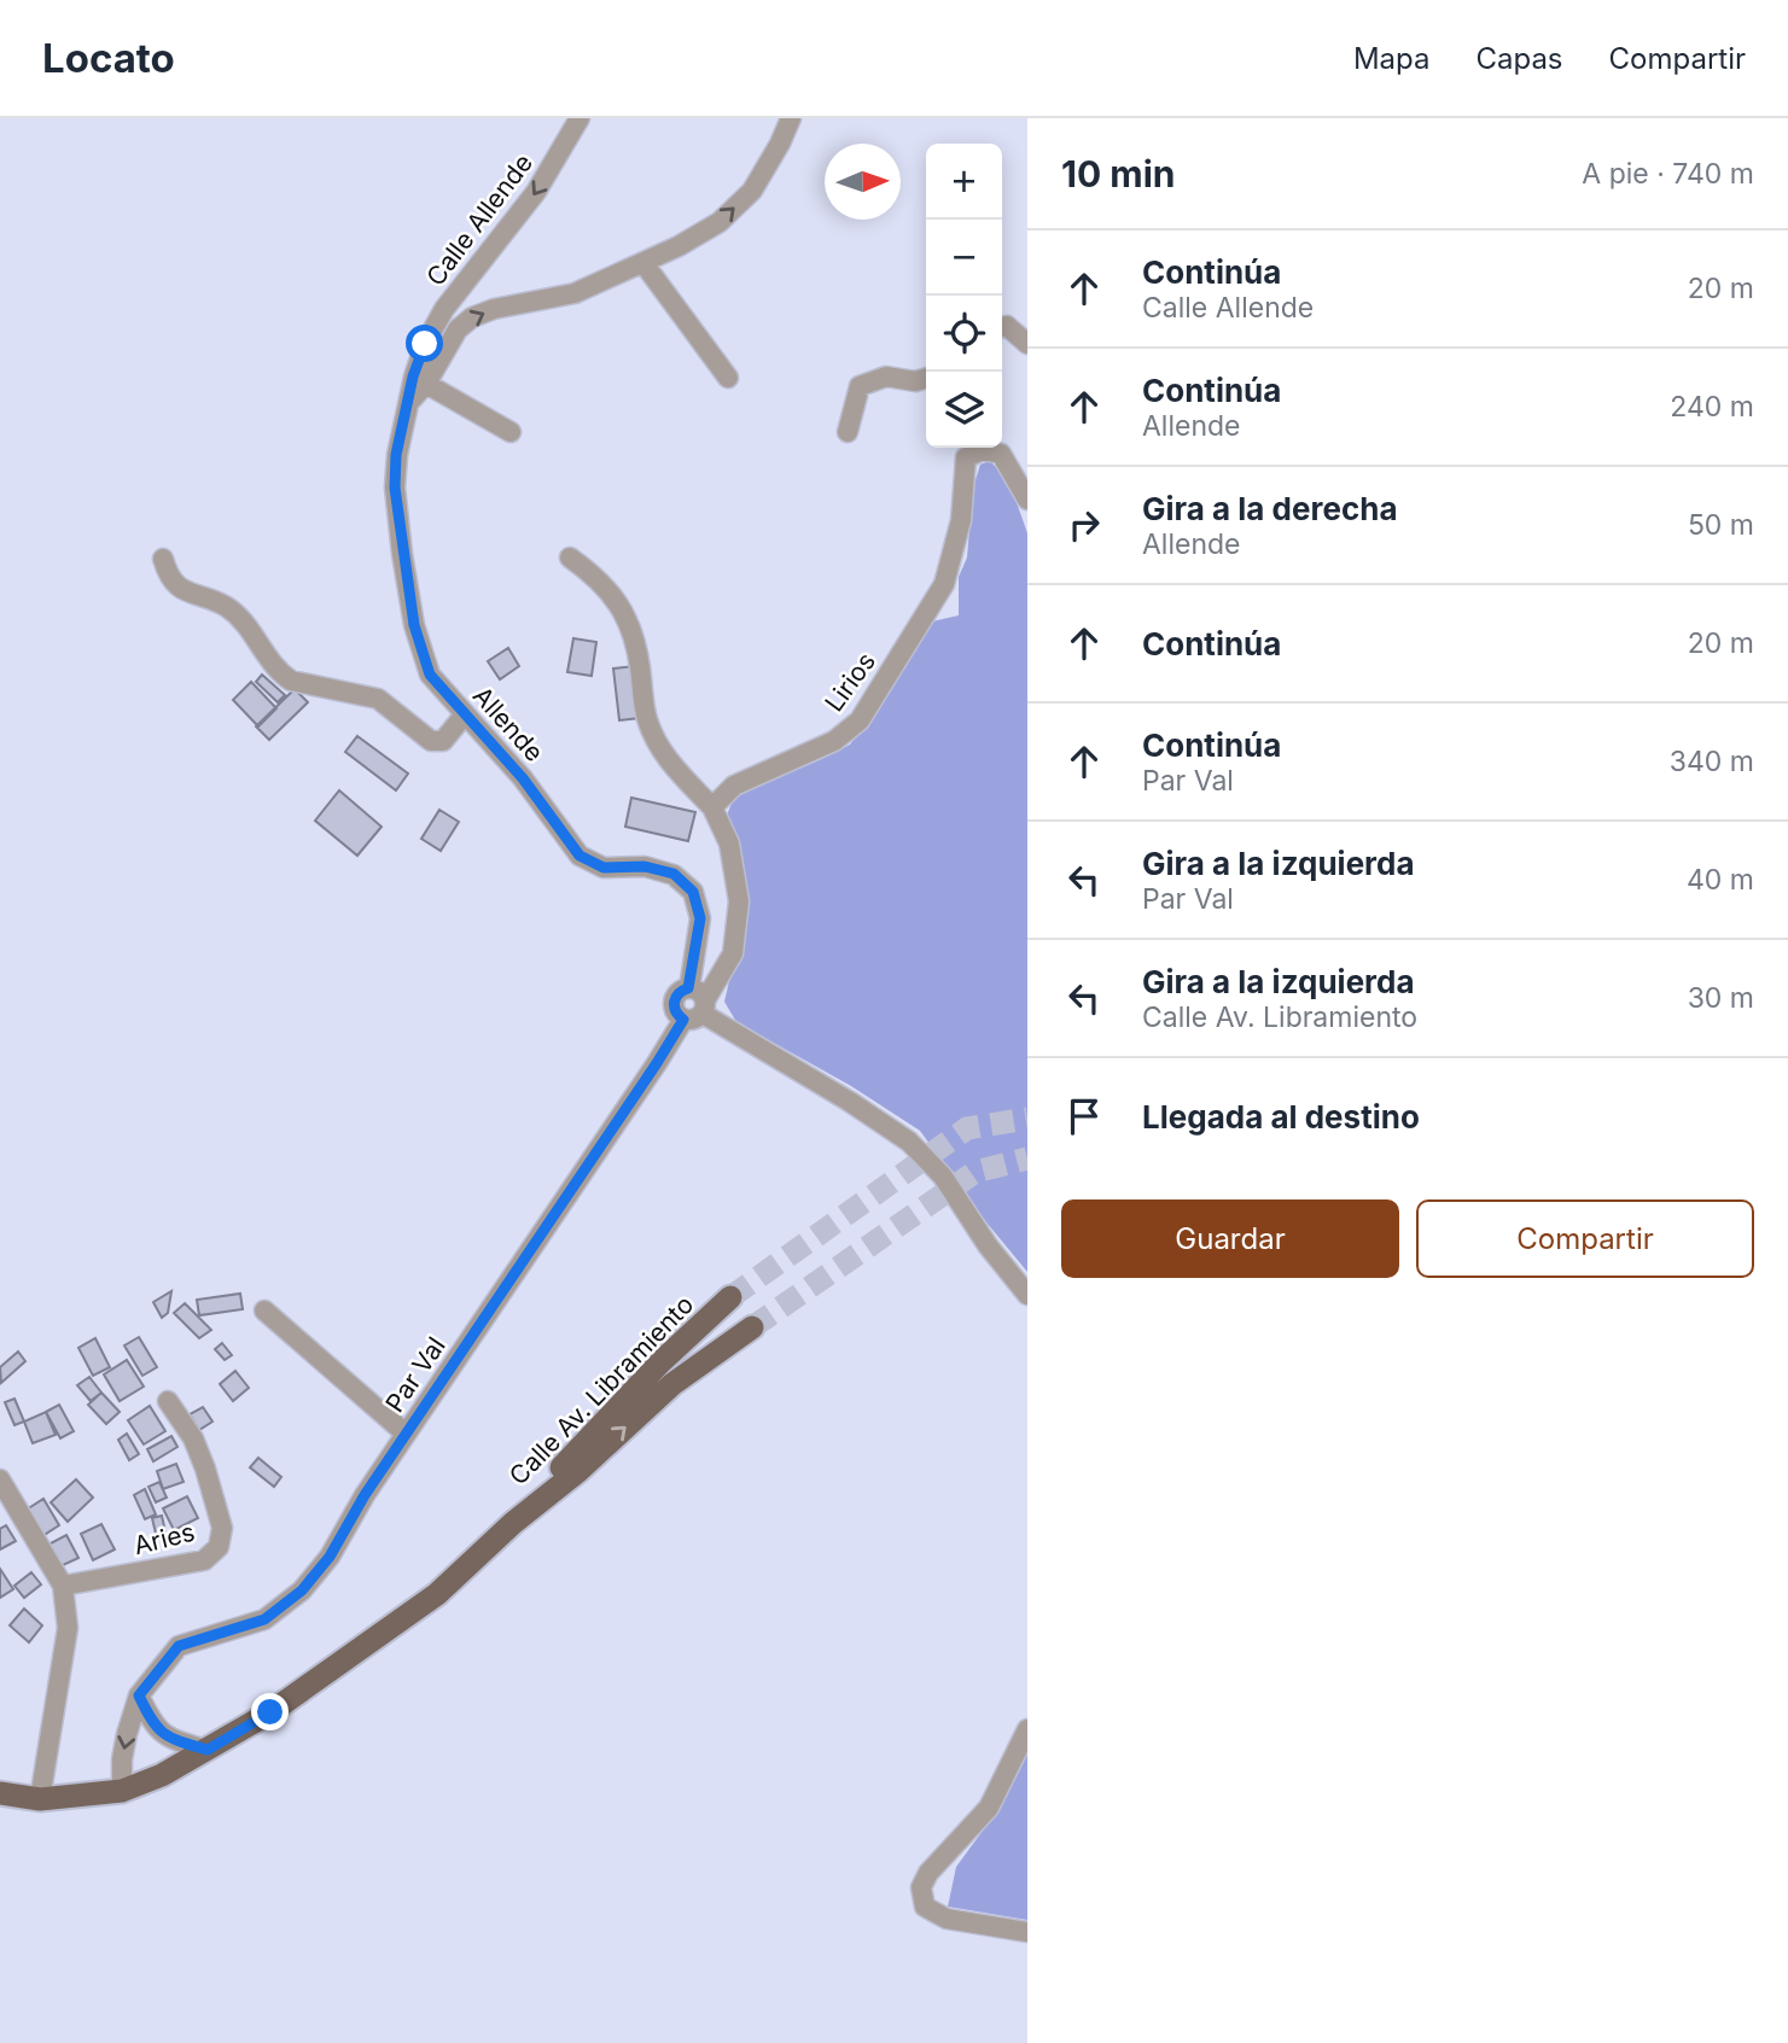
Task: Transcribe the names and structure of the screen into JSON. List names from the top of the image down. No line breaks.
{"streets":{"main road":["Calle Av. Libramiento"],"street":["Calle Allende","Lirios","Allende","Par Val","Aries"]},"crossings":[["Calle Allende","Allende"],["Allende","Par Val"],["Par Val","Calle Av. Libramiento"]],"north":"right","page":{"header":"Locato","nav":["Mapa","Capas","Compartir"],"heading":["10 min","A pie · 740 m"],"map_buttons":["+","−"],"list":[["Continúa","Calle Allende","20 m"],["Continúa","Allende","240 m"],["Gira a la derecha","Allende","50 m"],["Continúa","20 m"],["Continúa","Par Val","340 m"],["Gira a la izquierda","Par Val","40 m"],["Gira a la izquierda","Calle Av. Libramiento","30 m"],"Llegada al destino"],"buttons":["Guardar","Compartir"]}}
